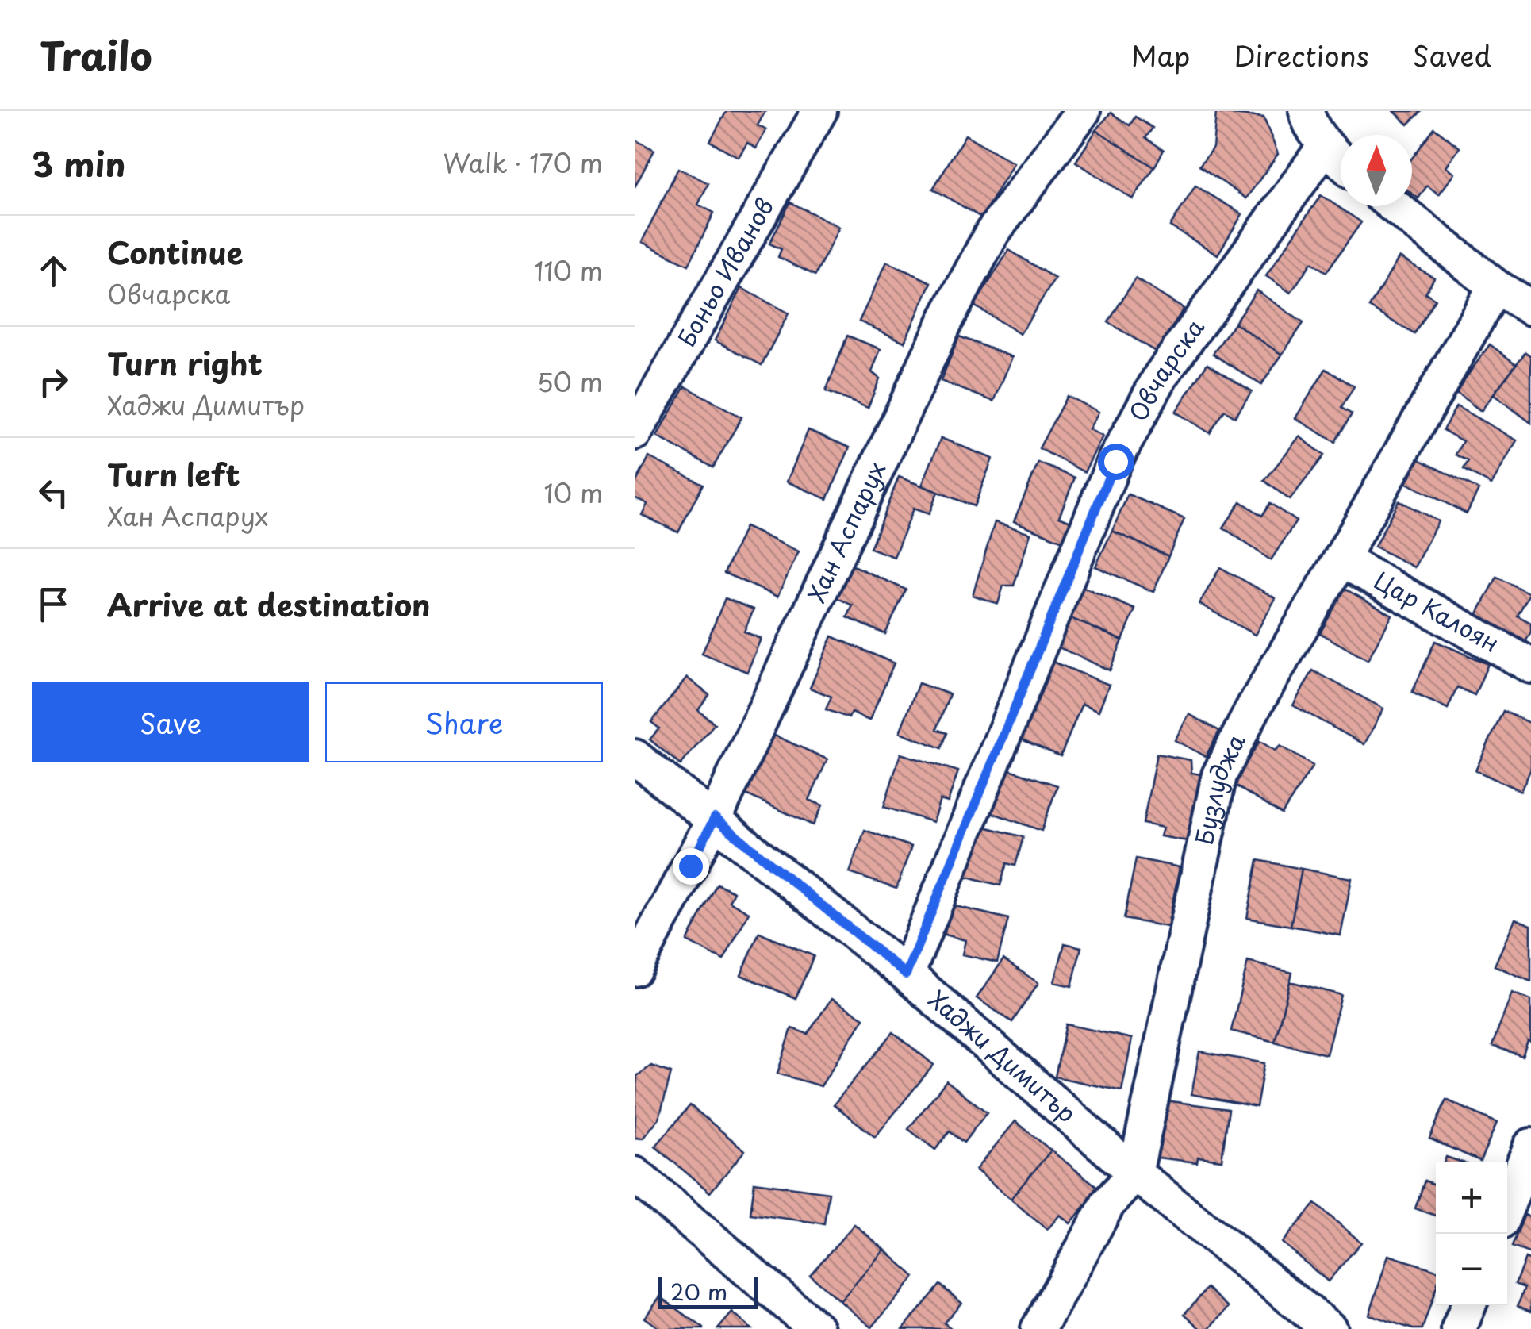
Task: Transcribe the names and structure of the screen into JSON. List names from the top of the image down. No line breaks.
{"streets":{"street":["Боньо Иванов","Овчарска","Хан Аспарух","Цар Калоян","Бузлуджа","Хаджи Димитър"]},"crossings":[["Овчарска","Хаджи Димитър"],["Хан Аспарух","Хаджи Димитър"],["Цар Калоян","Бузлуджа"],["Бузлуджа","Хаджи Димитър"]],"scale_bar":"20 m","north":"top","page":{"header":"Trailo","nav":["Map","Directions","Saved"],"heading":["3 min","Walk · 170 m"],"list":[["Continue","Овчарска","110 m"],["Turn right","Хаджи Димитър","50 m"],["Turn left","Хан Аспарух","10 m"],"Arrive at destination"],"buttons":["Save","Share"],"map_buttons":["+","−"],"scale":"20 m"}}
